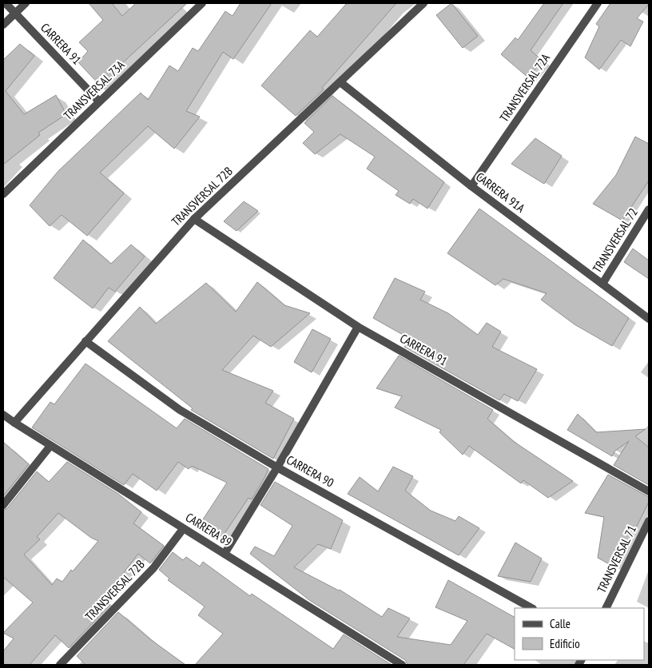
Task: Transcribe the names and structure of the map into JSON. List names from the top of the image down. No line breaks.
{"streets":{"street":["CARRERA 91","TRANSVERSAL 72A","TRANSVERSAL 73A","CARRERA 91A","TRANSVERSAL 72B","TRANSVERSAL 72","CARRERA 90","CARRERA 89","TRANSVERSAL 71"]},"crossings":[["CARRERA 91","TRANSVERSAL 73A"],["CARRERA 91","TRANSVERSAL 72B"],["TRANSVERSAL 72A","CARRERA 91A"],["CARRERA 91A","TRANSVERSAL 72B"],["CARRERA 91A","TRANSVERSAL 72"],["TRANSVERSAL 72B","CARRERA 90"],["TRANSVERSAL 72B","CARRERA 89"]],"legend":["Calle","Edificio"]}
